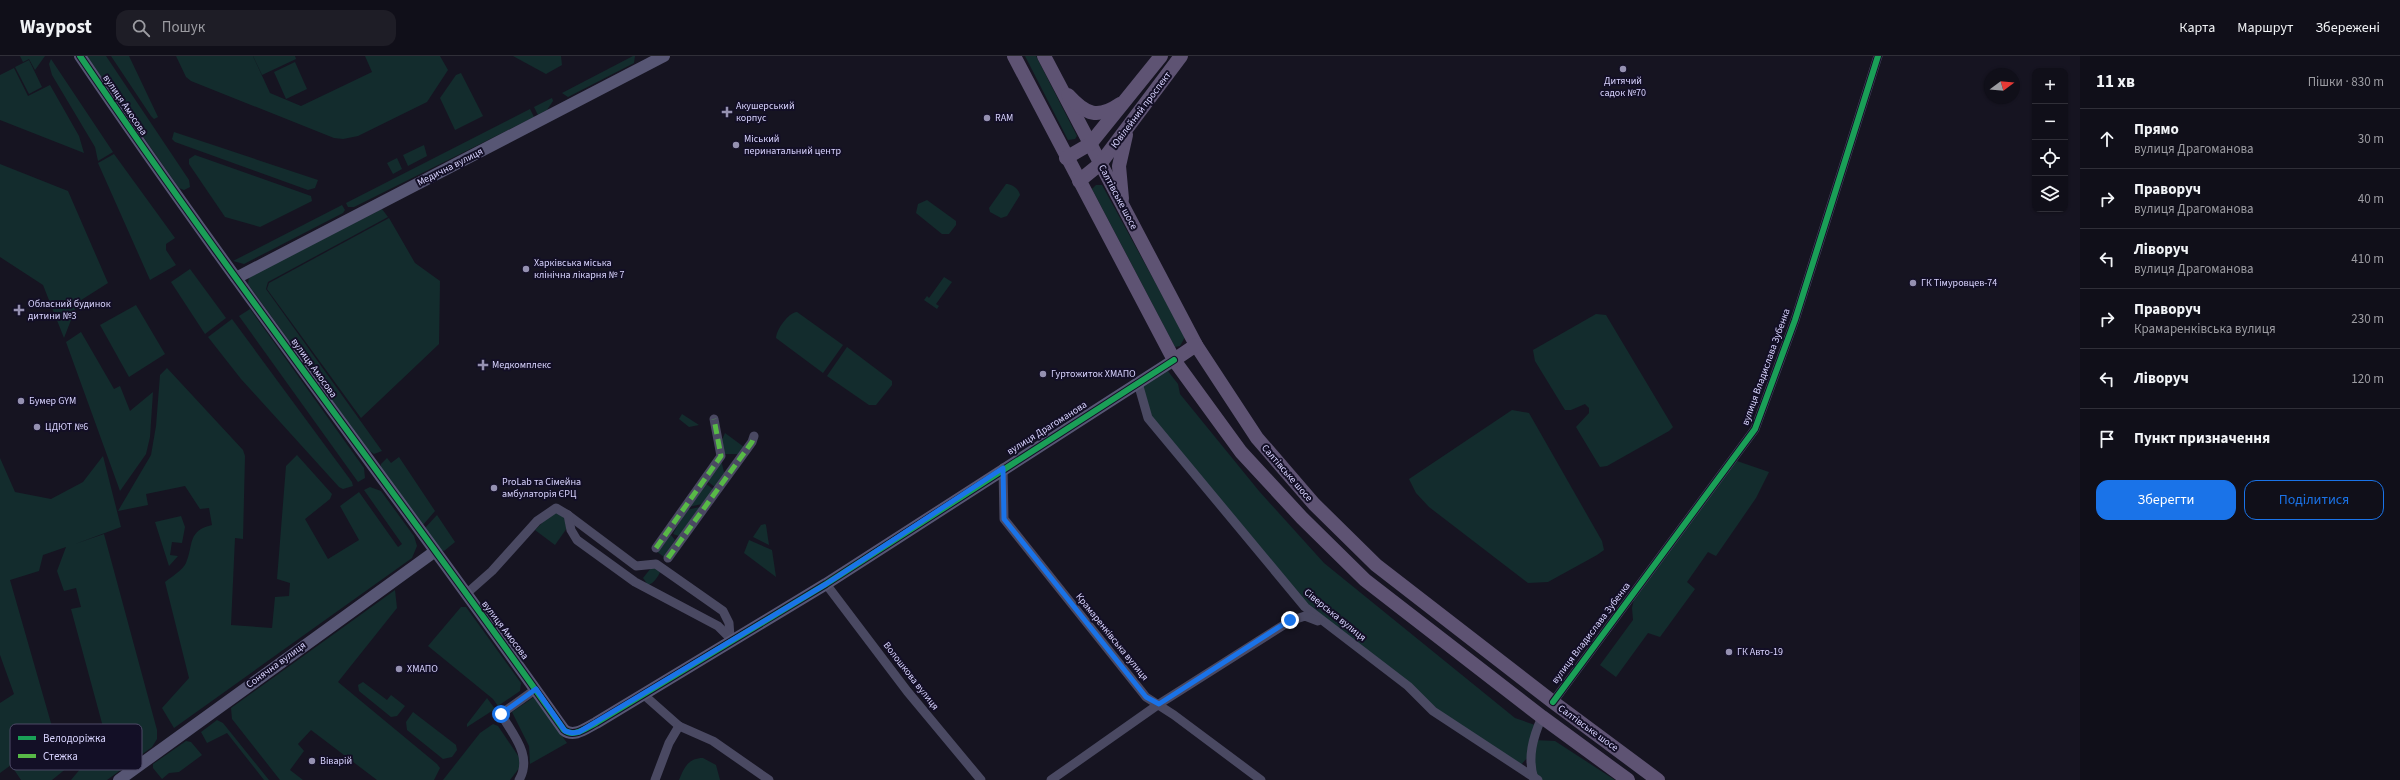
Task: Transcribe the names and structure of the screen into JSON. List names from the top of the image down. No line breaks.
{"streets":{"main road":["Ювілейний проспект","Салтівське шосе"],"street":["вулиця Амосова","Медична вулиця","вулиця Владислава Зубенка","вулиця Драгоманова","Сіверська вулиця","Крамаренківська вулиця","Сонячна вулиця","Волошкова вулиця"]},"crossings":[["вулиця Амосова","Медична вулиця"],["вулиця Амосова","вулиця Драгоманова"],["вулиця Амосова","Сонячна вулиця"],["Ювілейний проспект","Салтівське шосе"],["Салтівське шосе","вулиця Владислава Зубенка"],["Салтівське шосе","вулиця Драгоманова"],["вулиця Драгоманова","Сіверська вулиця"],["вулиця Драгоманова","Крамаренківська вулиця"],["вулиця Драгоманова","Волошкова вулиця"]],"places":{"other":["Дитячий садок №70","RAM","Міський перинатальний центр","Харківська міська клінічна лікарня № 7","ГК Тімуровцев-74","Гуртожиток ХМАПО","Бумер GYM","ЦДЮТ №6","ProLab та Сімейна амбулаторія ЄРЦ","ГК Авто-19","ХМАПО","Віварій"],"health":["Акушерський корпус","Обласний будинок дитини №3","Медкомплекс"]},"legend":["Велодоріжка","Стежка"],"north":"right","page":{"header":"Waypost","search":"Пошук","nav":["Карта","Маршрут","Збережені"],"heading":["11 хв","Пішки · 830 m"],"map_buttons":["+","−"],"list":[["Прямо","вулиця Драгоманова","30 m"],["Праворуч","вулиця Драгоманова","40 m"],["Ліворуч","вулиця Драгоманова","410 m"],["Праворуч","Крамаренківська вулиця","230 m"],["Ліворуч","120 m"],"Пункт призначення"],"buttons":["Зберегти","Поділитися"]}}
